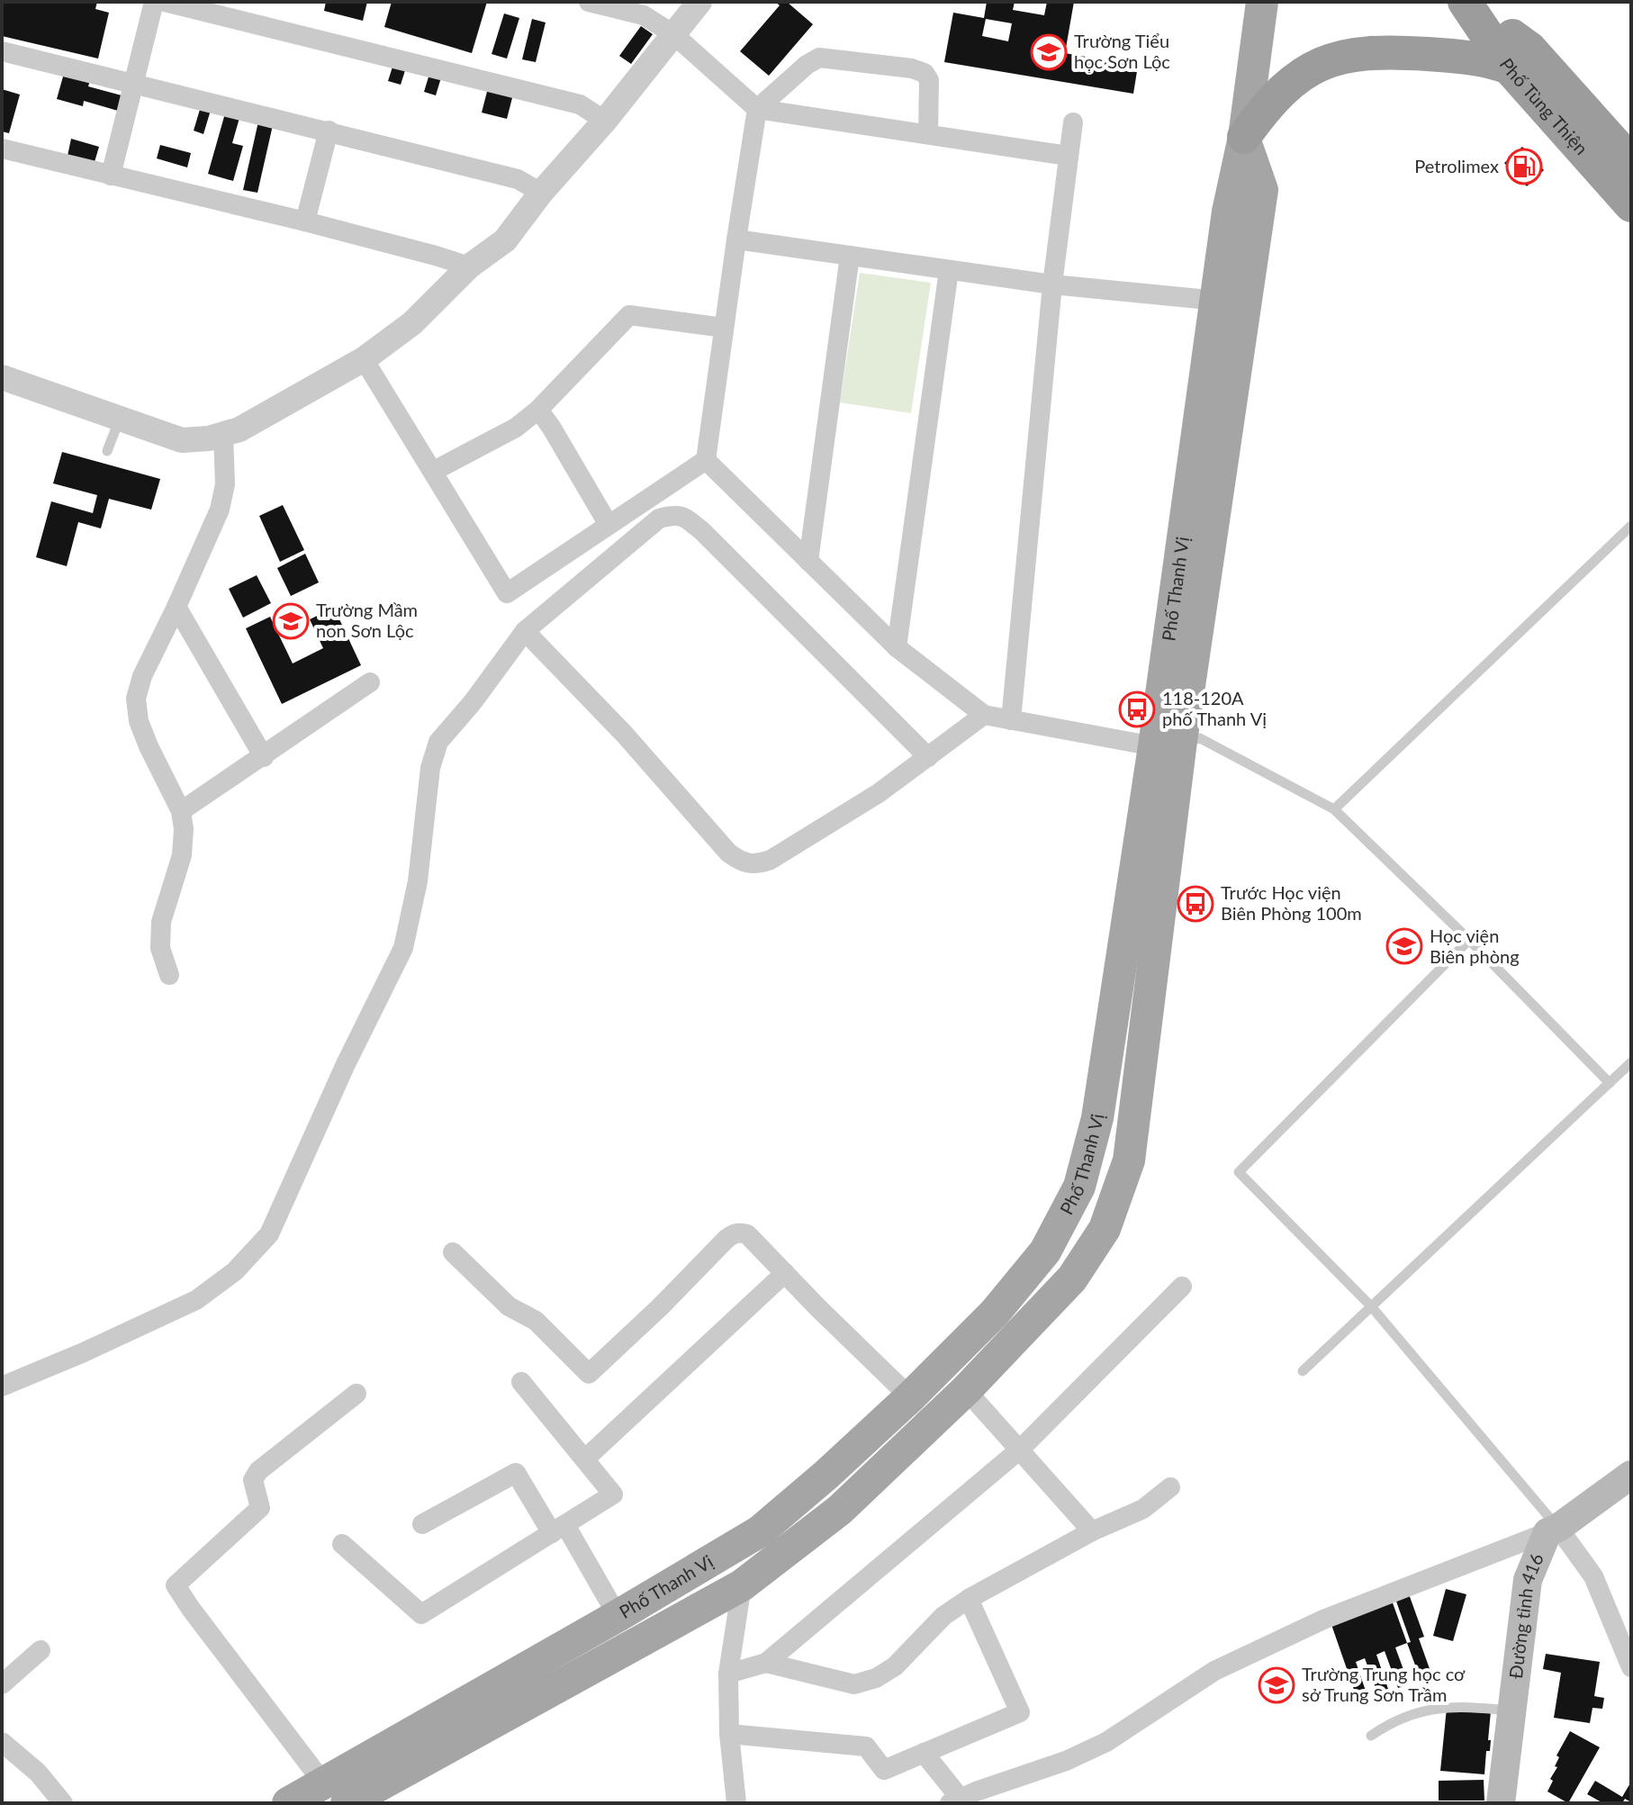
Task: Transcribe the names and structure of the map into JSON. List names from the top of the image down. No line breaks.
{"streets":{"highway":["Phố Tùng Thiện"],"main road":["Phố Thanh Vị","Đường tỉnh 416"]},"places":{"school or university":["Trường Tiểu học Sơn Lộc","Trường Mầm non Sơn Lộc","Học viện Biên phòng","Trường Trung học cơ sở Trung Sơn Trầm"],"fuel station":["Petrolimex"],"bus stop":["118-120A phố Thanh Vị","Trước Học viện Biên Phòng 100m"]}}
